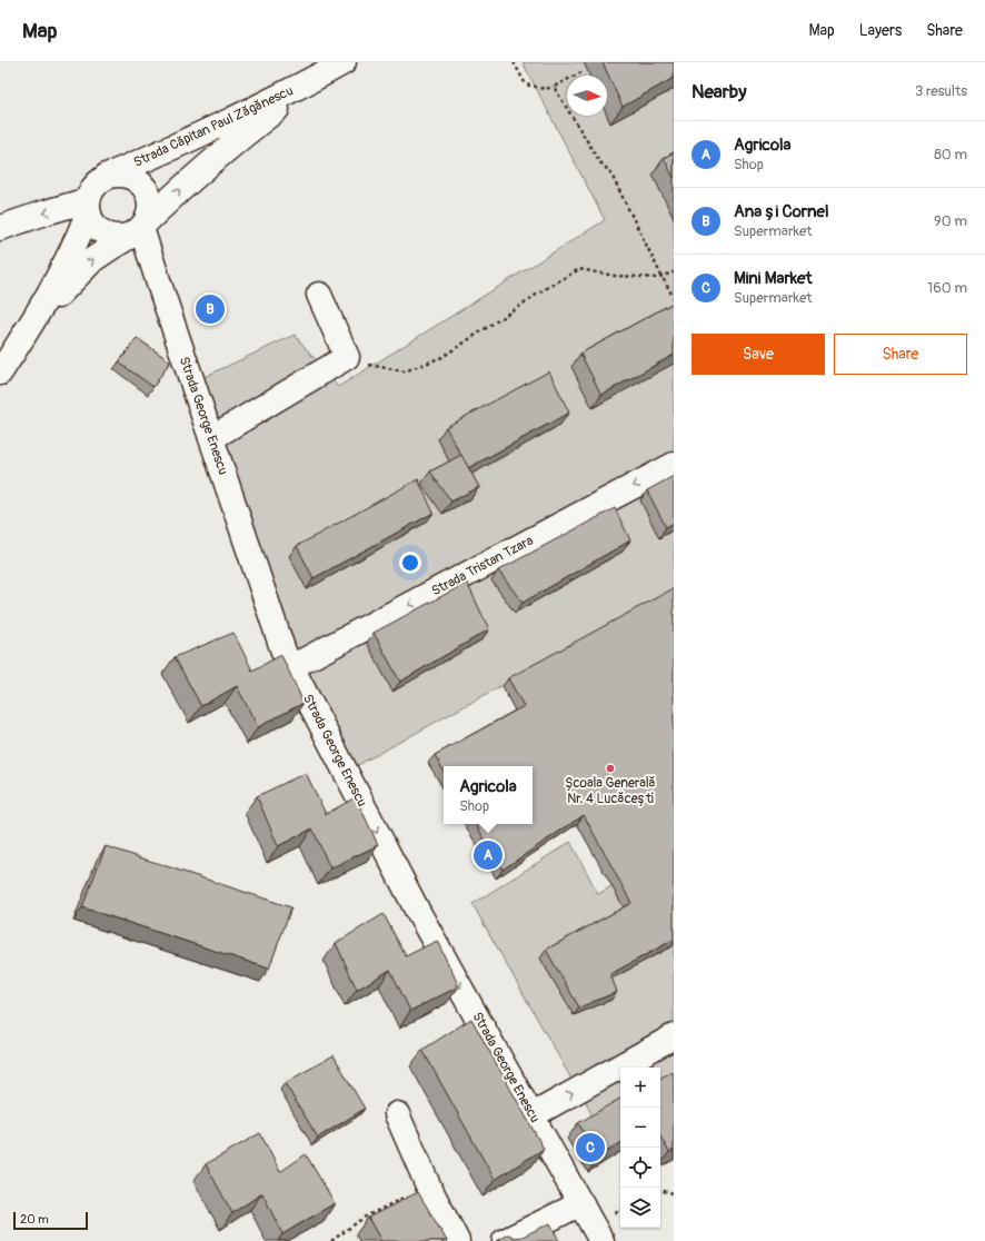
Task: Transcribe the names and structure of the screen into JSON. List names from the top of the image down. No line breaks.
{"streets":{"street":["Strada Căpitan Paul Zăgănescu","Strada George Enescu","Strada Tristan Tzara"]},"crossings":[["Strada Căpitan Paul Zăgănescu","Strada George Enescu"],["Strada George Enescu","Strada Tristan Tzara"]],"one_way":["Strada George Enescu","Strada Tristan Tzara"],"places":["Școala Generală Nr. 4 Lucăcești"],"scale_bar":"20 m","north":"right","page":{"header":"Map","nav":["Map","Layers","Share"],"heading":["Nearby","3 results"],"list":[{"mark":"A","name":"Agricola","note":"Shop","value":"80 m"},{"mark":"B","name":"Ana și Cornel","note":"Supermarket","value":"90 m"},{"mark":"C","name":"Mini Market","note":"Supermarket","value":"160 m"}],"pins":["B","A","C"],"buttons":["Save","Share"],"popup":["Agricola","Shop"],"map_buttons":["+","−"],"scale":"20 m"}}
